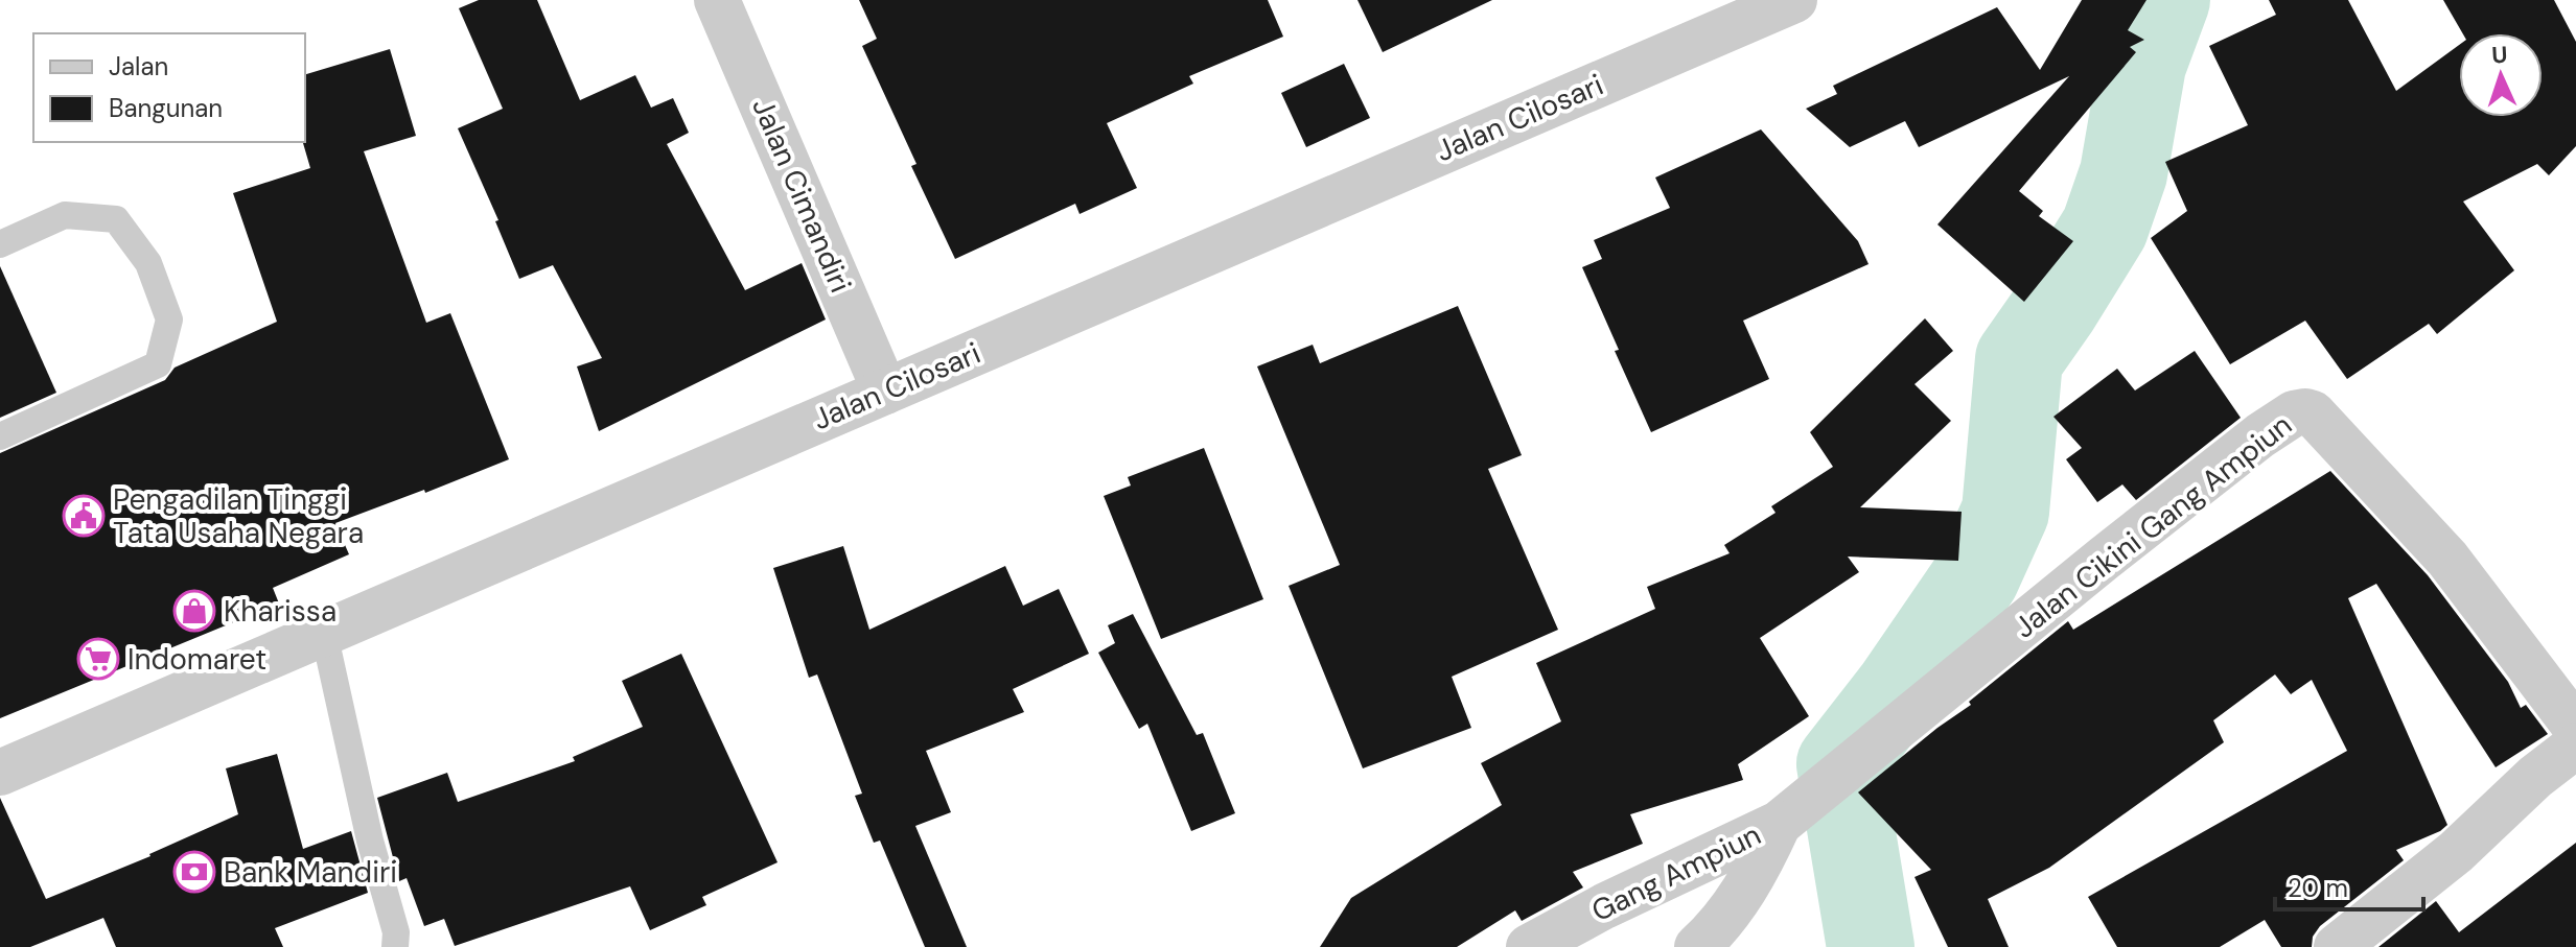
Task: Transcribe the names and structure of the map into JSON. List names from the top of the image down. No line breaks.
{"streets":{"street":["Jalan Cilosari","Jalan Cimandiri","Jalan Cikini Gang Ampiun","Gang Ampiun"]},"crossings":[["Jalan Cilosari","Jalan Cimandiri"],["Jalan Cikini Gang Ampiun","Gang Ampiun"]],"places":{"public building":["Pengadilan Tinggi Tata Usaha Negara"],"shop":["Kharissa"],"supermarket":["Indomaret"],"bank":["Bank Mandiri"]},"legend":["Jalan","Bangunan"],"scale_bar":"20 m","north":"top"}
